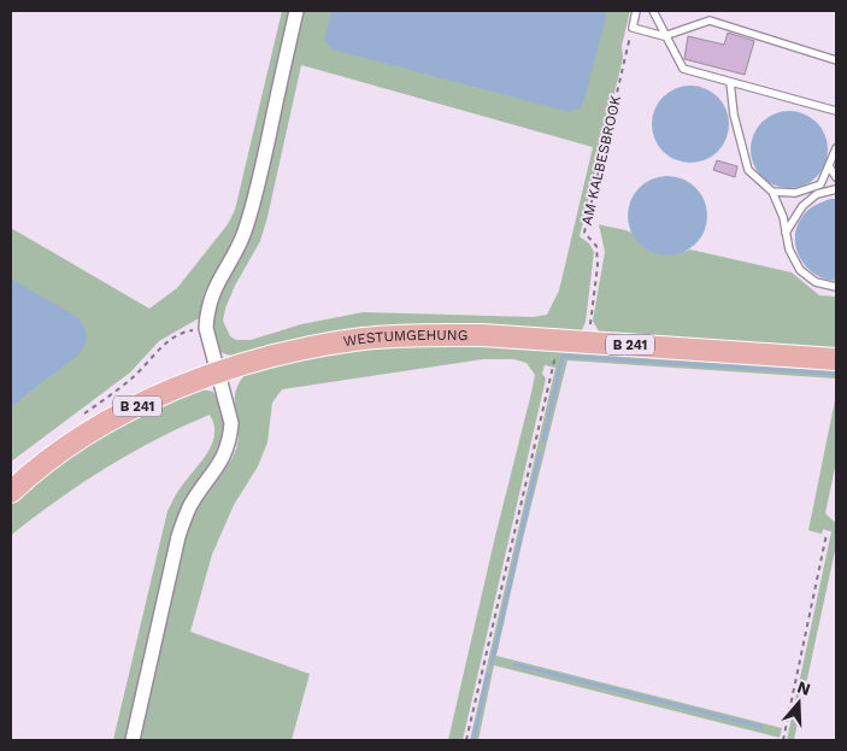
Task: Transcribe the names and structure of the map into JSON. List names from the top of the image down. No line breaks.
{"streets":{"main road":["WESTUMGEHUNG","B 241"],"path":["AM KALBESBROOK"]},"crossings":[["AM KALBESBROOK","WESTUMGEHUNG"]],"north":"top"}
